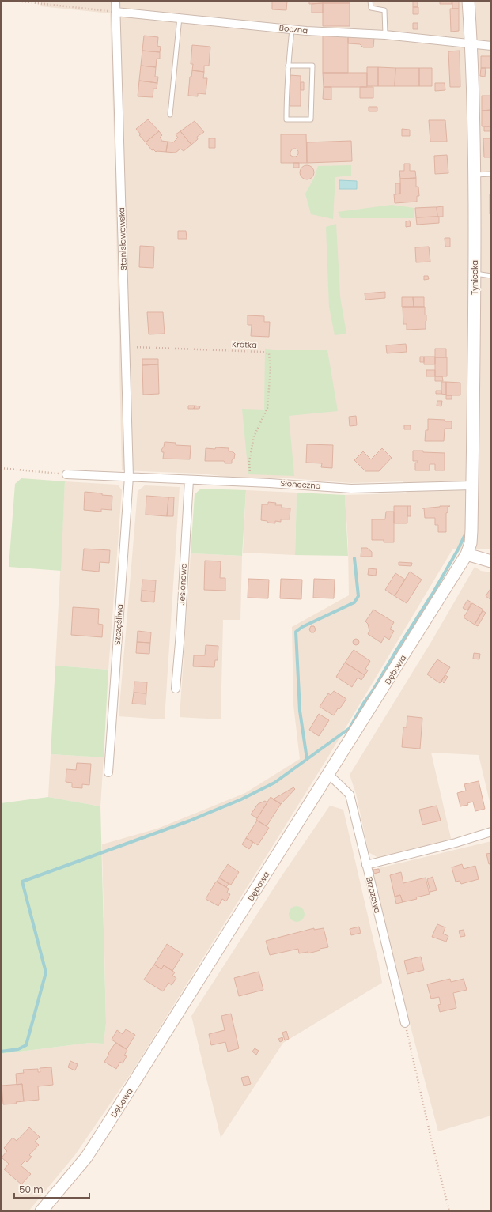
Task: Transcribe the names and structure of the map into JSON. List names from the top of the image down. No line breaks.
{"streets":{"street":["Boczna","Stanisławowska","Tyniecka","Słoneczna","Jesionowa","Szczęśliwa","Dębowa","Brzozowa"],"path":["Krótka"]},"crossings":[["Boczna","Stanisławowska"],["Boczna","Tyniecka"],["Stanisławowska","Krótka"],["Stanisławowska","Słoneczna"],["Stanisławowska","Szczęśliwa"],["Tyniecka","Słoneczna"],["Tyniecka","Dębowa"],["Krótka","Słoneczna"],["Słoneczna","Jesionowa"],["Słoneczna","Szczęśliwa"],["Dębowa","Brzozowa"]],"scale_bar":"50 m"}
